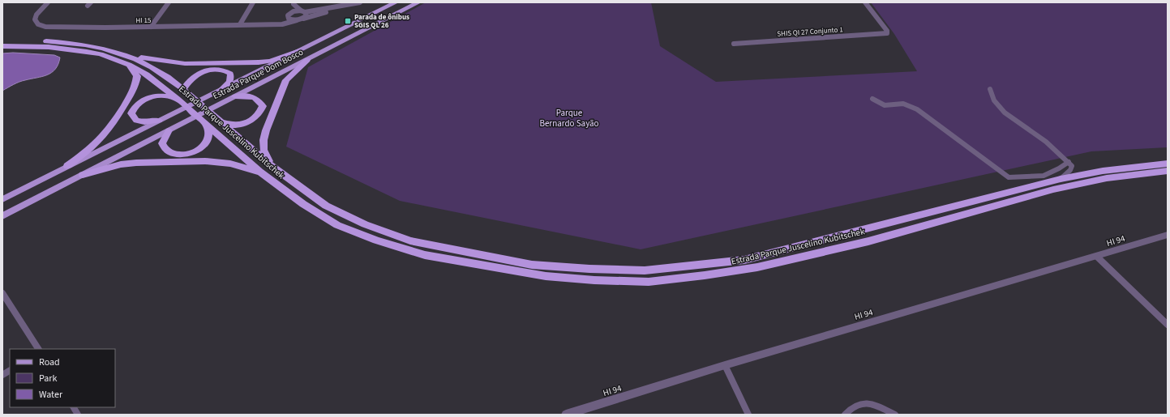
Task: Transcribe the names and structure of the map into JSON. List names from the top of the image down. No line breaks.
{"streets":{"highway":["Estrada Parque Juscelino Kubitschek"],"main road":["Estrada Parque Dom Bosco"],"street":["HI 15","SHIS QI 27 Conjunto 1","HI 94"]},"parks":["Parque Bernardo Sayão"],"places":{"transit":["Parada de ônibus SGIS QL 26"]},"legend":["Road","Park","Water"]}
